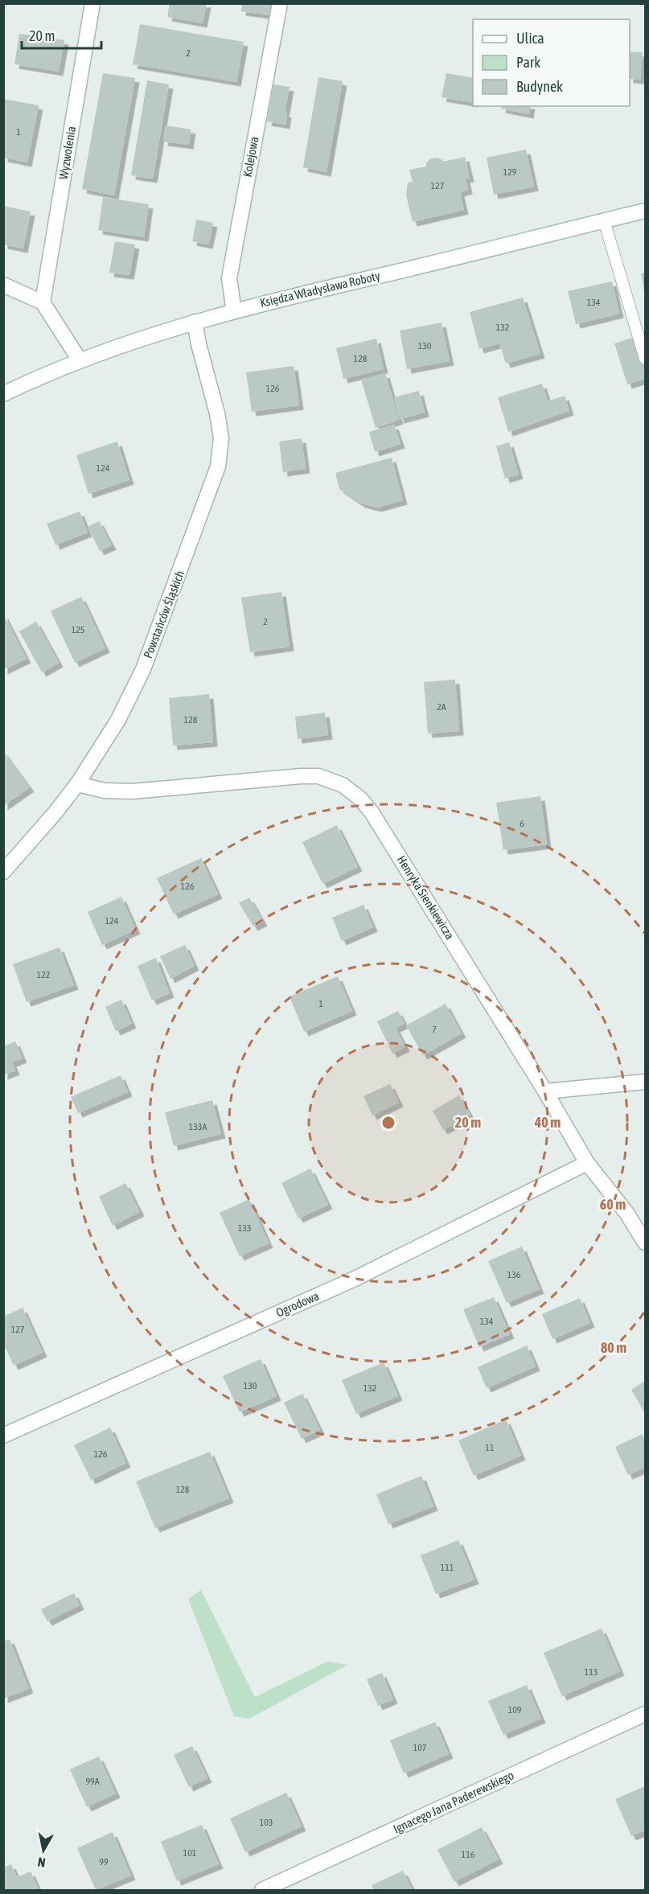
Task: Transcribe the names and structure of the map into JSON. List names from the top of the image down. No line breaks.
{"streets":{"street":["Wyzwolenia","Kolejowa","Księdza Władysława Roboty","Powstańców Śląskich","Henryka Sienkiewicza","Ogrodowa","Ignacego Jana Paderewskiego"]},"crossings":[["Kolejowa","Księdza Władysława Roboty"],["Księdza Władysława Roboty","Powstańców Śląskich"],["Powstańców Śląskich","Henryka Sienkiewicza"],["Henryka Sienkiewicza","Ogrodowa"]],"house_numbers":["2","1","129","127","134","132","130","128","126","124","2","125","2A","128","6","126","124","122","1","7","133A","133","136","134","127","130","132","11","126","128","111","113","109","107","99A","103","101","116","99"],"legend":["Ulica","Park","Budynek"],"scale_bar":"20 m","north":"bottom","rings":["20 m","40 m","60 m","80 m"]}
